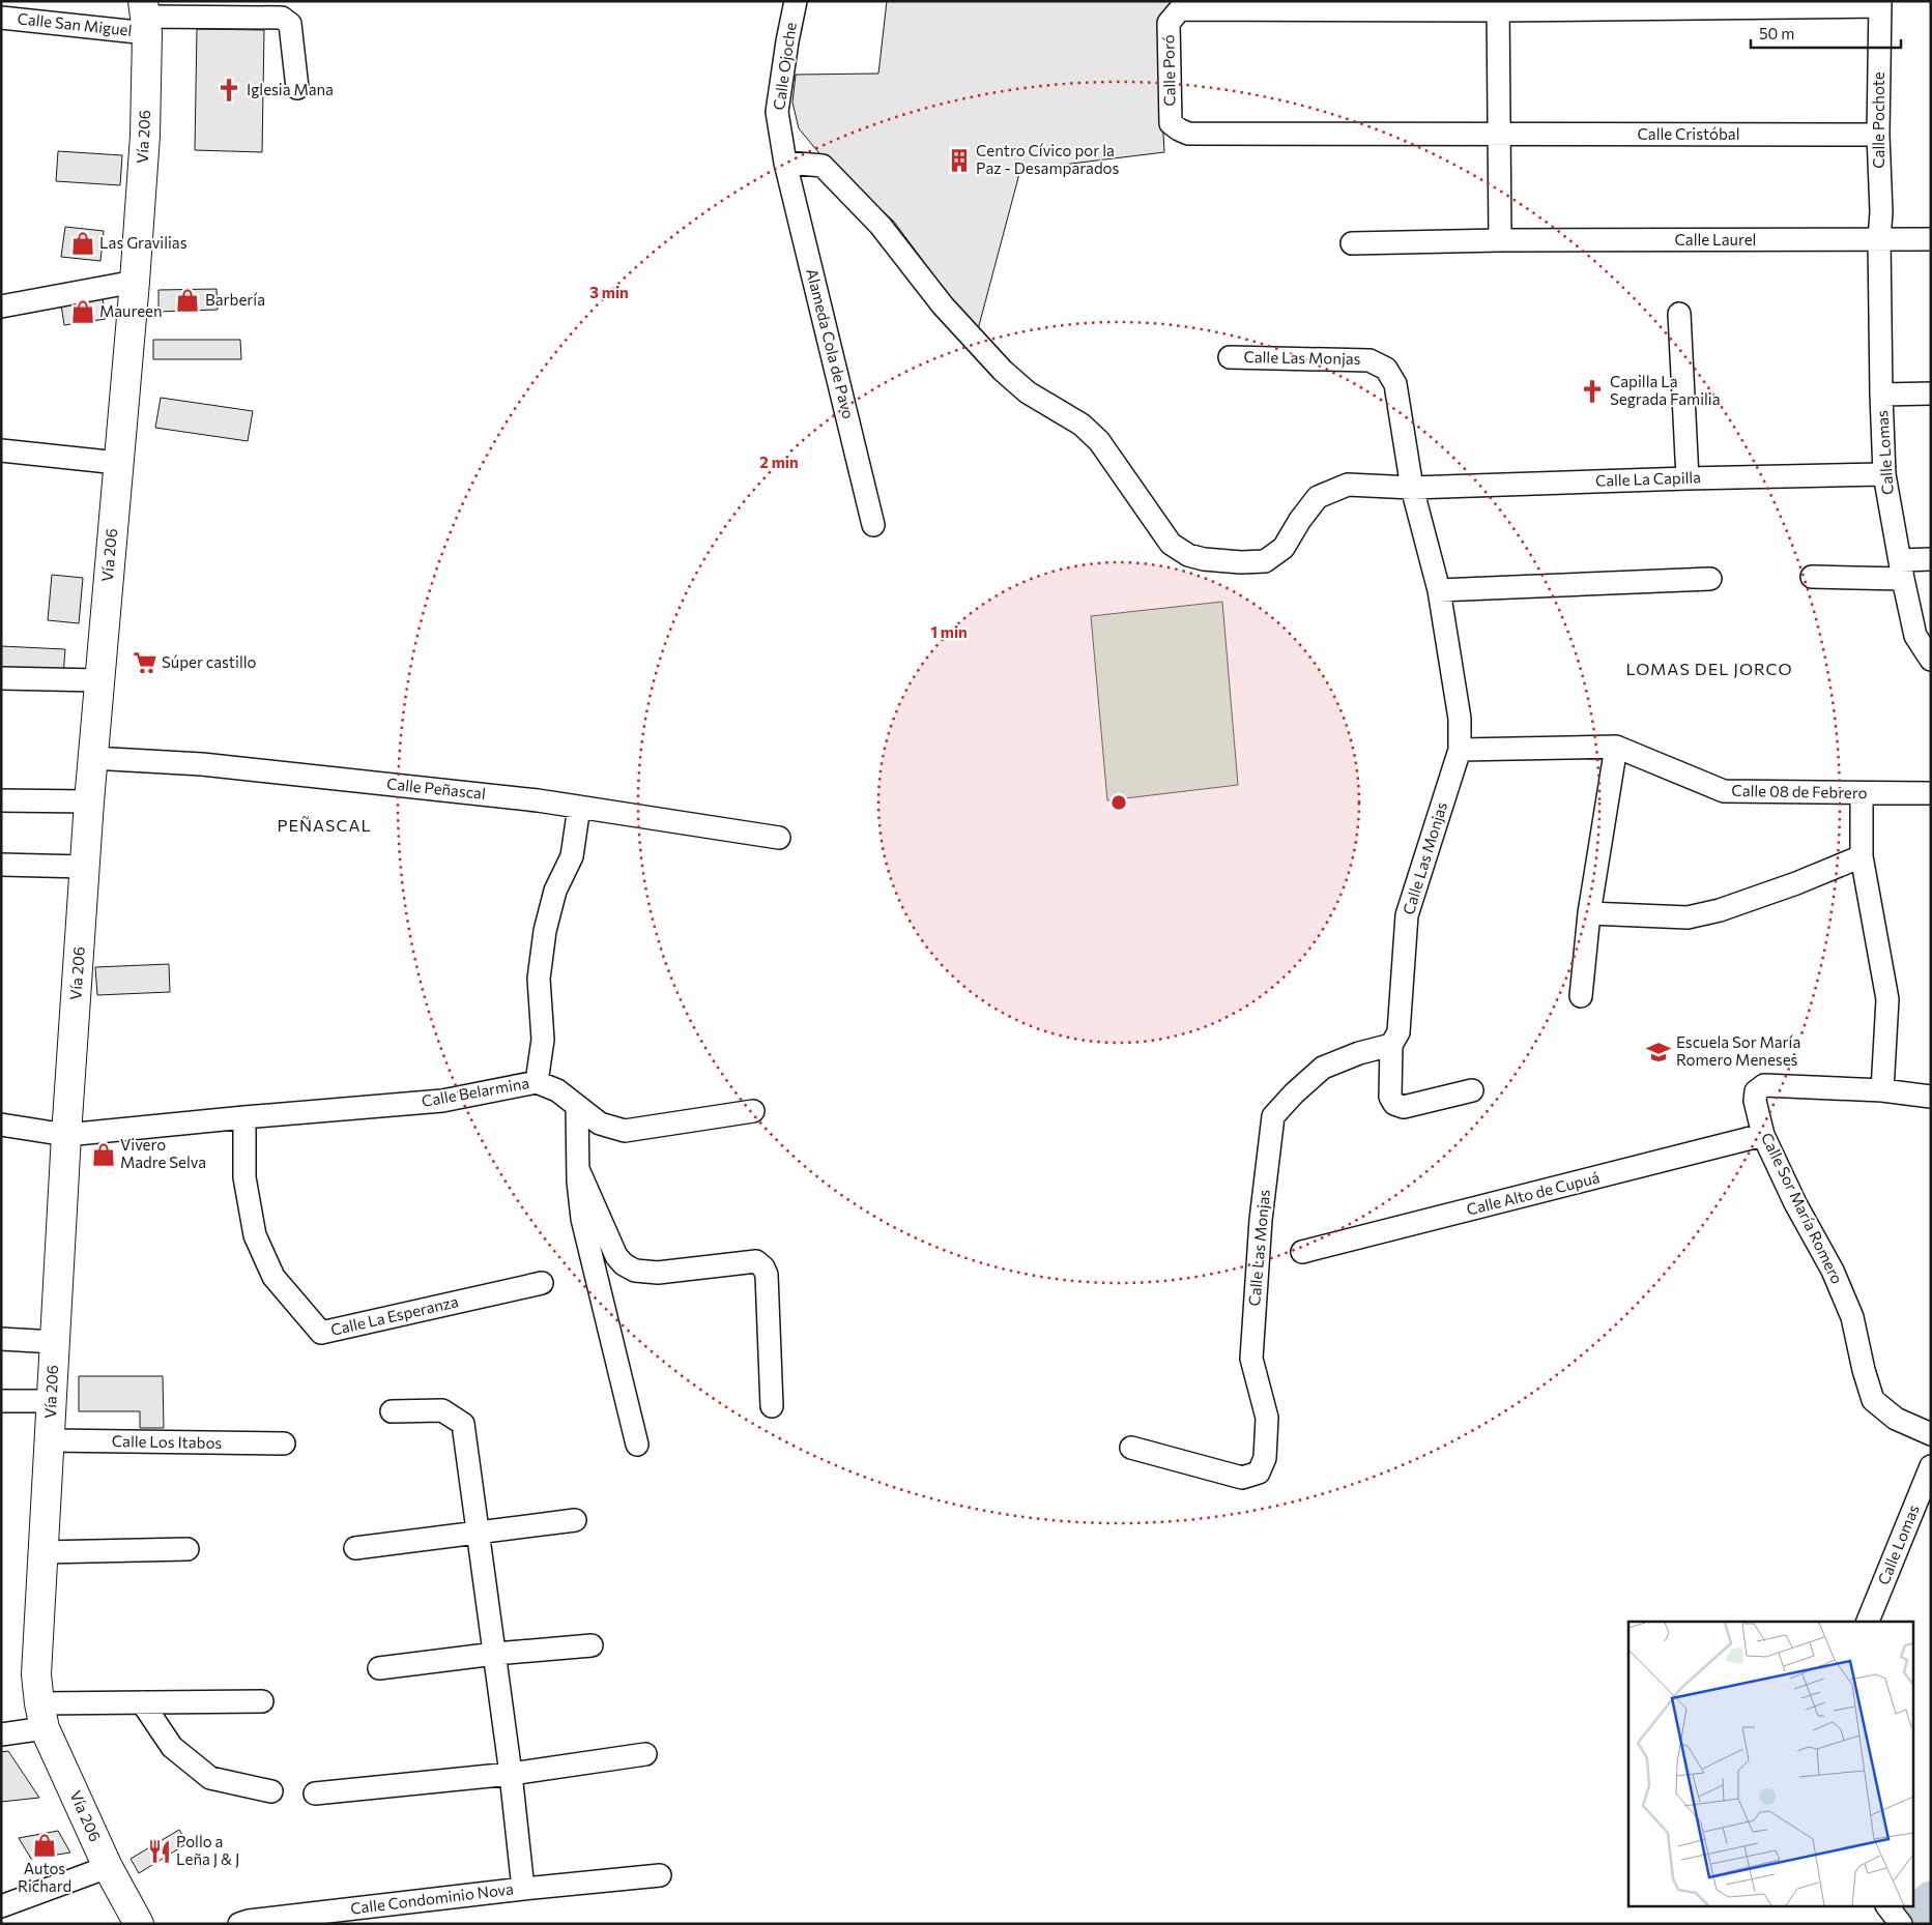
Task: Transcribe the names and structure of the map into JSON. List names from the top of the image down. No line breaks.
{"streets":{"main road":["Vía 206"],"street":["Calle San Miguel","Calle Ojoche","Calle Poró","Calle Pochote","Calle Cristóbal","Calle Laurel","Alameda Cola de Pavo","Calle Las Monjas","Calle Lomas","Calle La Capilla","Calle Peñascal","Calle 08 de Febrero","Calle Belarmina","Calle Alto de Cupuá","Calle Sor María Romero","Calle La Esperanza","Calle Los Itabos","Calle Condominio Nova"]},"crossings":[["Calle San Miguel","Vía 206"],["Calle Ojoche","Alameda Cola de Pavo"],["Calle Ojoche","Calle La Capilla"],["Calle Poró","Calle Pochote"],["Calle Poró","Calle Cristóbal"],["Calle Pochote","Calle Cristóbal"],["Calle Pochote","Calle Laurel"],["Calle Pochote","Calle Lomas"],["Vía 206","Calle Peñascal"],["Vía 206","Calle Los Itabos"],["Calle Laurel","Calle Lomas"],["Alameda Cola de Pavo","Calle La Capilla"],["Calle Las Monjas","Calle La Capilla"],["Calle Las Monjas","Calle 08 de Febrero"],["Calle Lomas","Calle La Capilla"],["Calle Belarmina","Calle La Esperanza"],["Calle Alto de Cupuá","Calle Sor María Romero"]],"districts":["LOMAS DEL JORCO","PEÑASCAL"],"places":{"church":["Iglesia Mana","Capilla La Segrada Familia"],"building":["Centro Cívico por la Paz - Desamparados"],"shop":["Las Gravilias","Barbería","Maureen","Vivero Madre Selva","Autos Richard"],"supermarket":["Súper castillo"],"school or university":["Escuela Sor María Romero Meneses"],"restaurant":["Pollo a Leña J & J"]},"scale_bar":"50 m","rings":["3 min","2 min","1 min"]}
